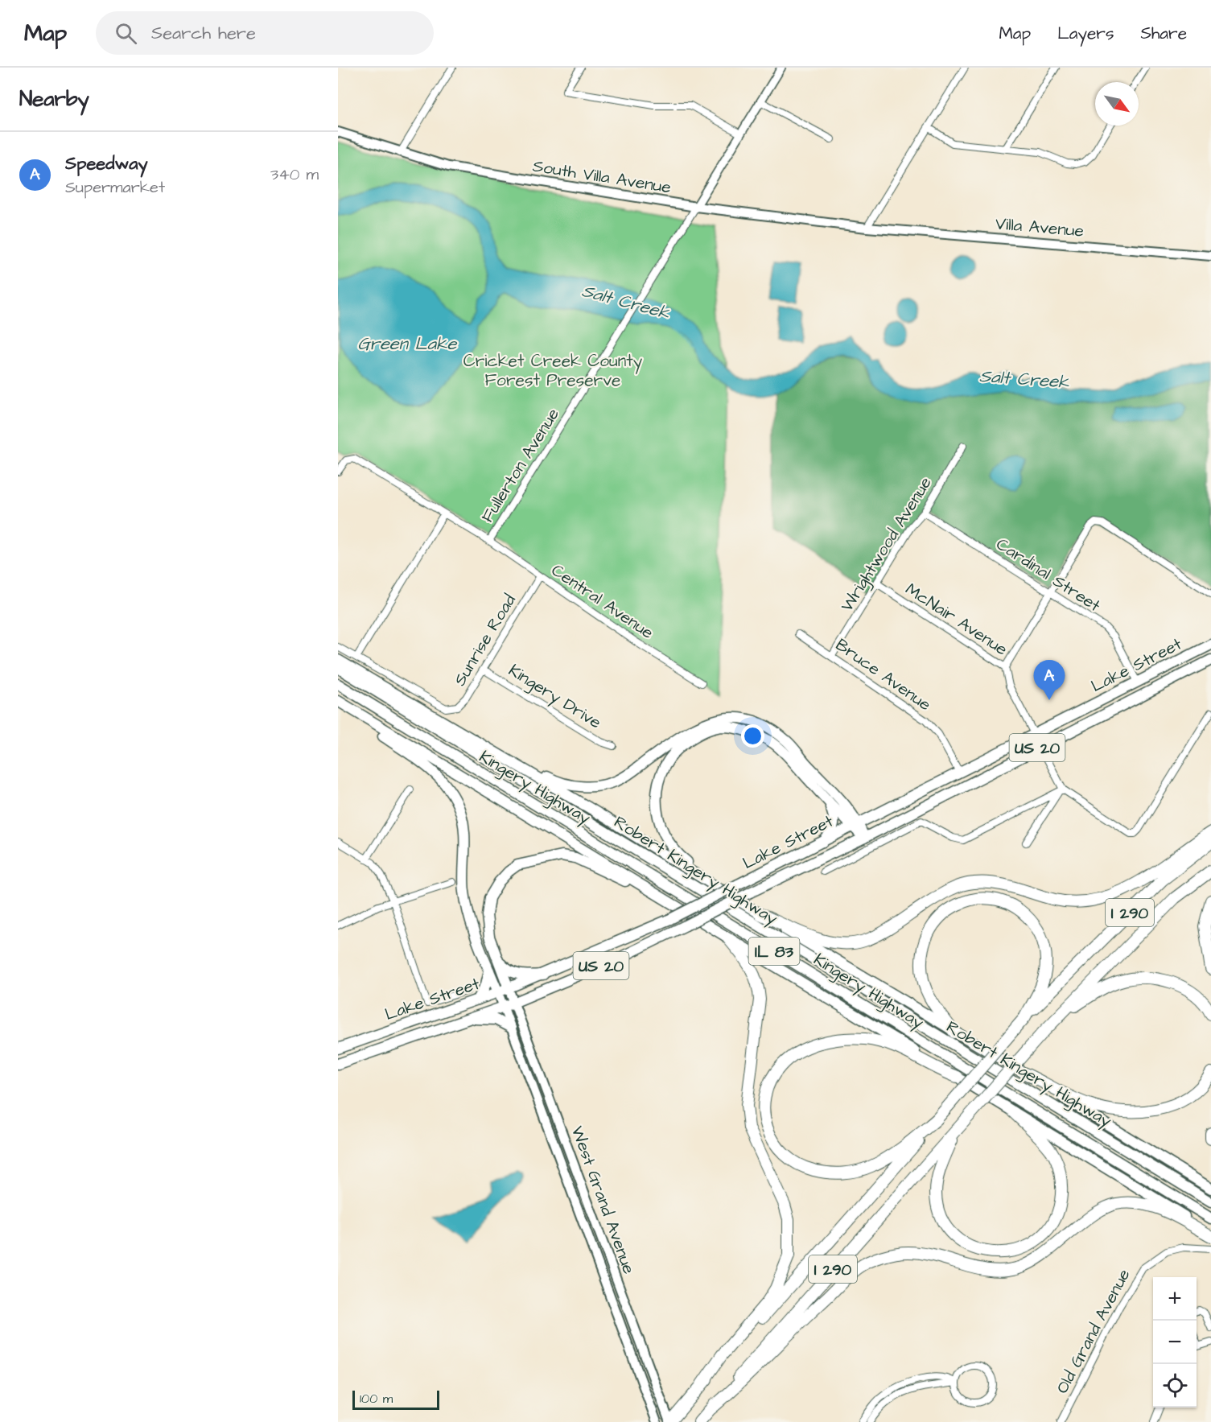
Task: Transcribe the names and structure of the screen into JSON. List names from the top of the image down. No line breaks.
{"streets":{"highway":["I 290"],"main road":["South Villa Avenue","Villa Avenue","Lake Street","US 20","Kingery Highway","Robert Kingery Highway","IL 83","West Grand Avenue"],"street":["Fullerton Avenue","Wrightwood Avenue","Cardinal Street","Central Avenue","McNair Avenue","Sunrise Road","Bruce Avenue","Kingery Drive","Old Grand Avenue"]},"crossings":[["South Villa Avenue","Villa Avenue"],["South Villa Avenue","Fullerton Avenue"],["Fullerton Avenue","Central Avenue"],["Wrightwood Avenue","Cardinal Street"],["Wrightwood Avenue","McNair Avenue"],["Wrightwood Avenue","Bruce Avenue"],["Cardinal Street","Lake Street"],["Central Avenue","Sunrise Road"],["McNair Avenue","Lake Street"],["Sunrise Road","Kingery Drive"],["Lake Street","Bruce Avenue"],["Lake Street","US 20"],["Lake Street","West Grand Avenue"],["I 290","West Grand Avenue"]],"water":["Salt Creek","Green Lake"],"parks":["Cricket Creek County Forest Preserve"],"scale_bar":"100 m","north":"bottom right","page":{"header":"Map","search":"Search here","nav":["Map","Layers","Share"],"heading":"Nearby","list":[{"mark":"A","name":"Speedway","note":"Supermarket","value":"340 m"}],"pins":"A","map_buttons":["+","−"],"scale":"100 m"}}
